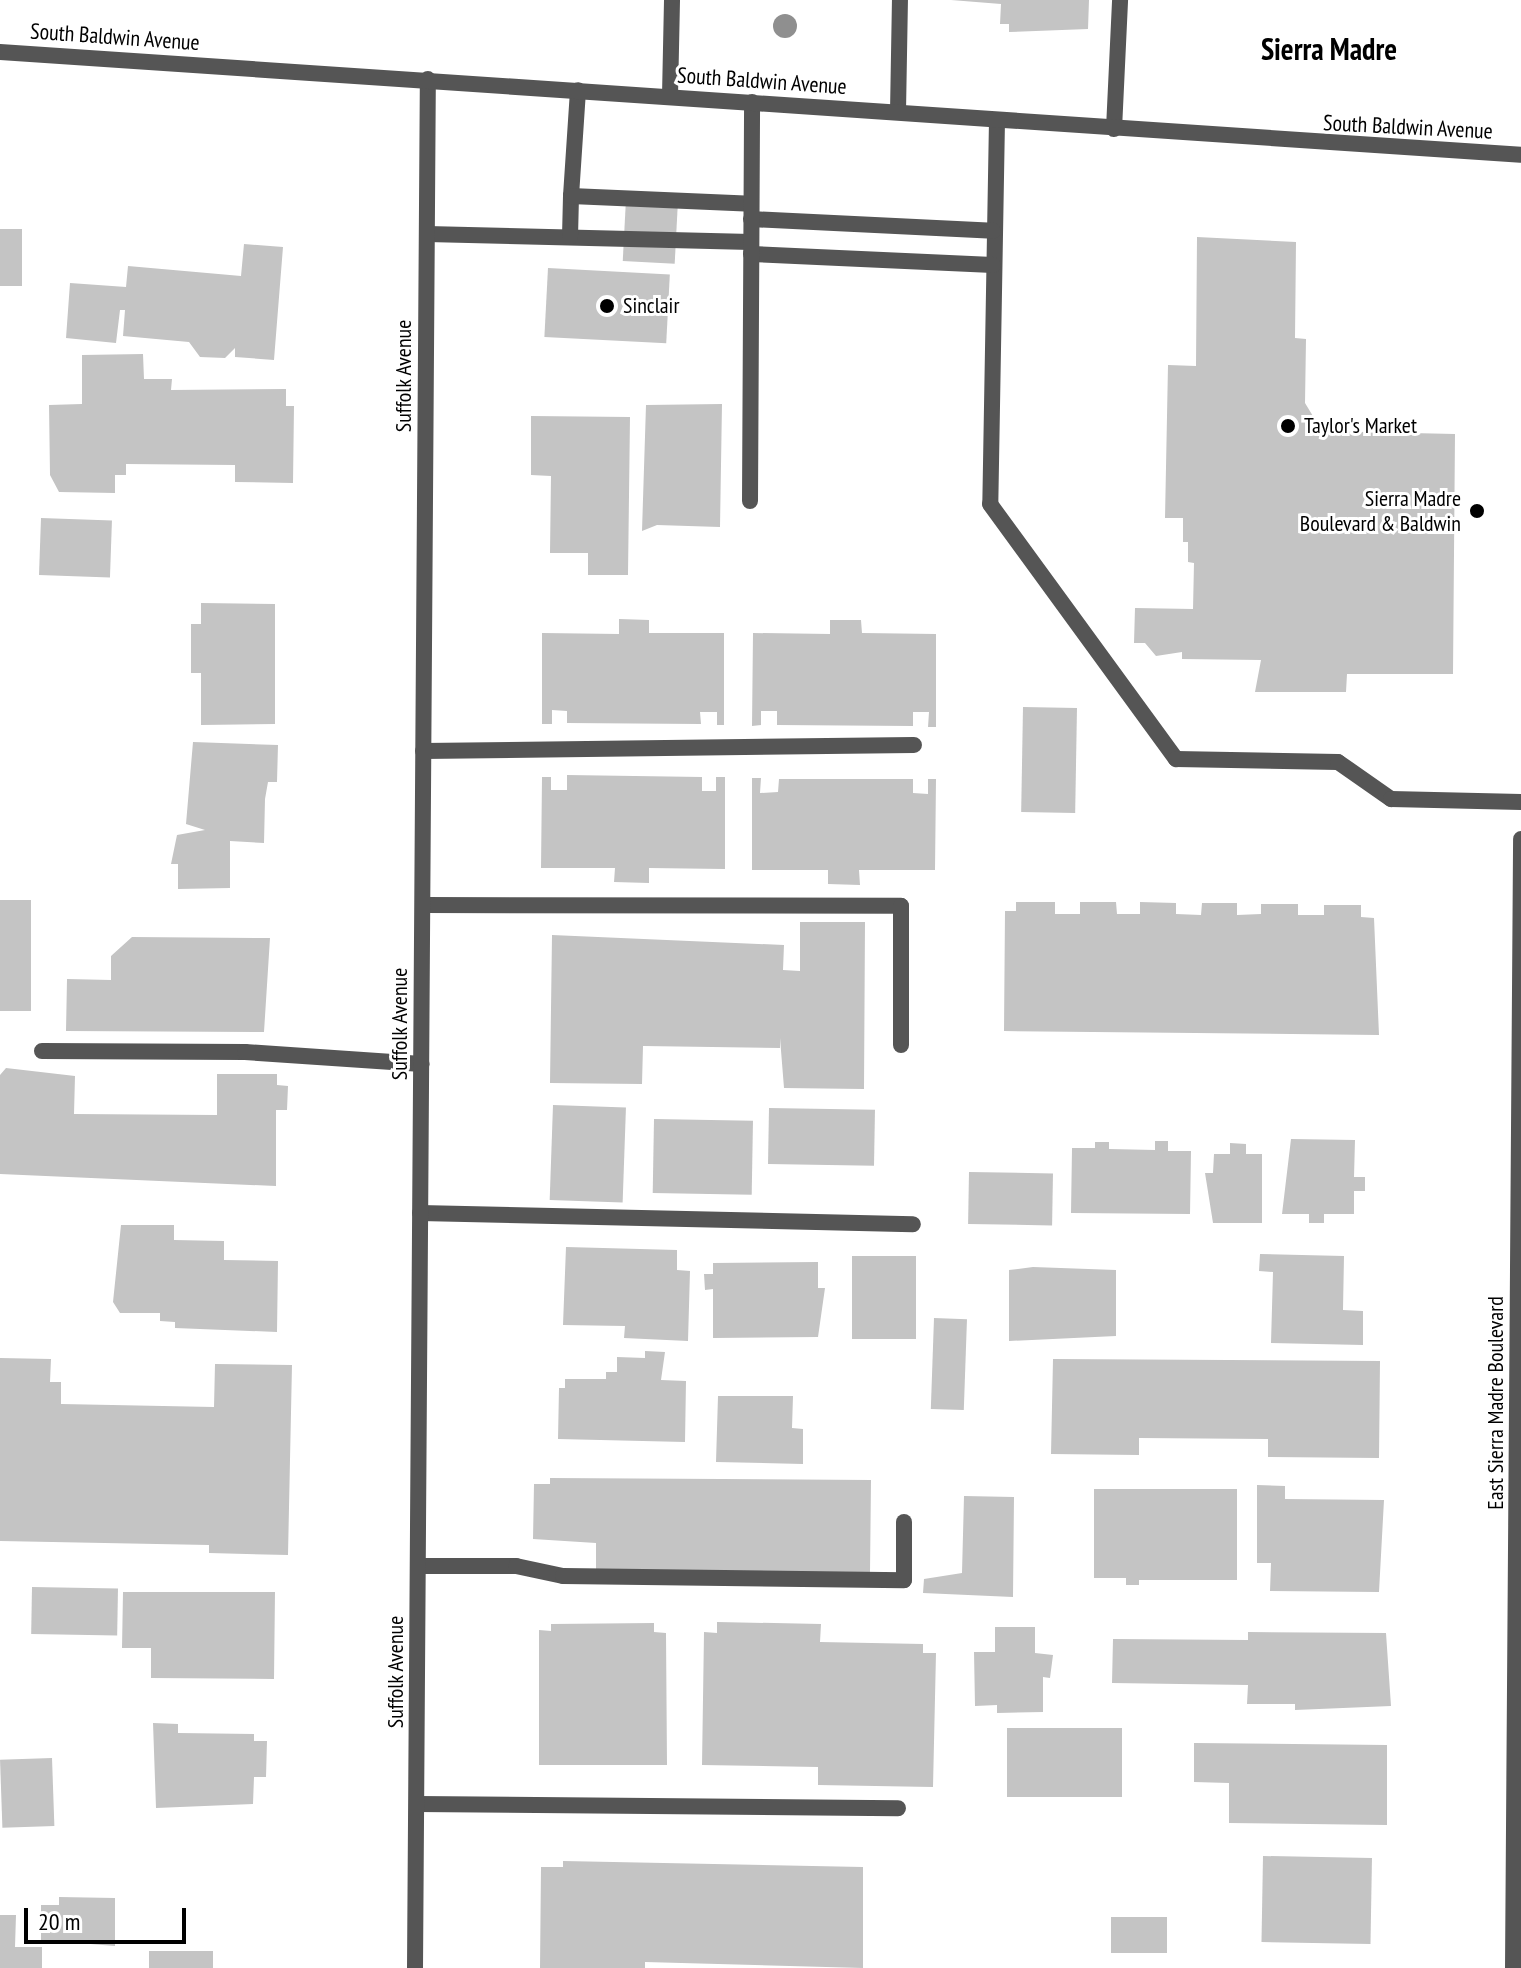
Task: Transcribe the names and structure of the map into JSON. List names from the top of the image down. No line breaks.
{"streets":{"street":["South Baldwin Avenue","Suffolk Avenue","East Sierra Madre Boulevard"]},"crossings":[["South Baldwin Avenue","Suffolk Avenue"]],"districts":["Sierra Madre"],"places":["Sinclair","Taylor's Market","Sierra Madre Boulevard & Baldwin"],"scale_bar":"20 m"}
